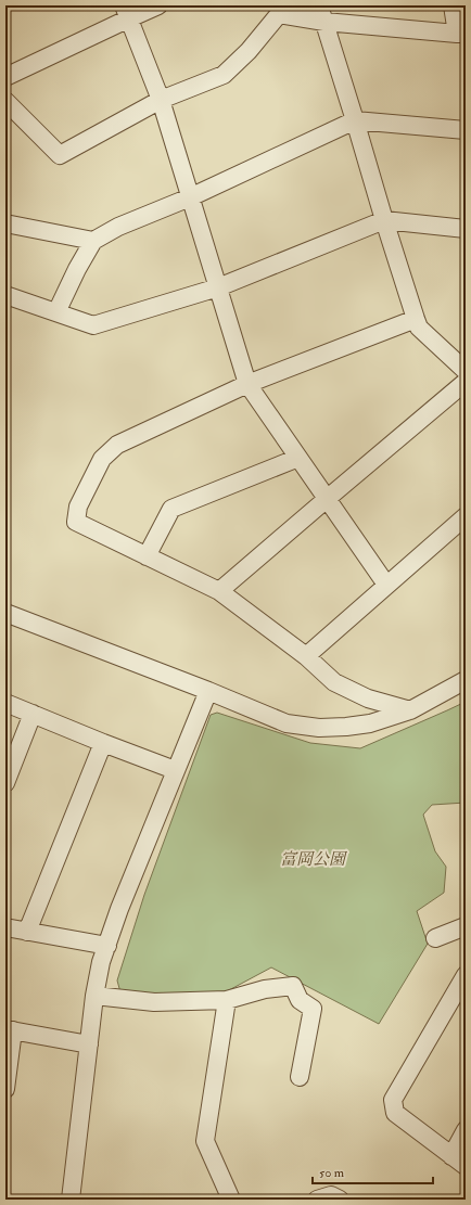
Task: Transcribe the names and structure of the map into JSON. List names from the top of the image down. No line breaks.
{"parks":["富岡公園"],"scale_bar":"50 m"}
